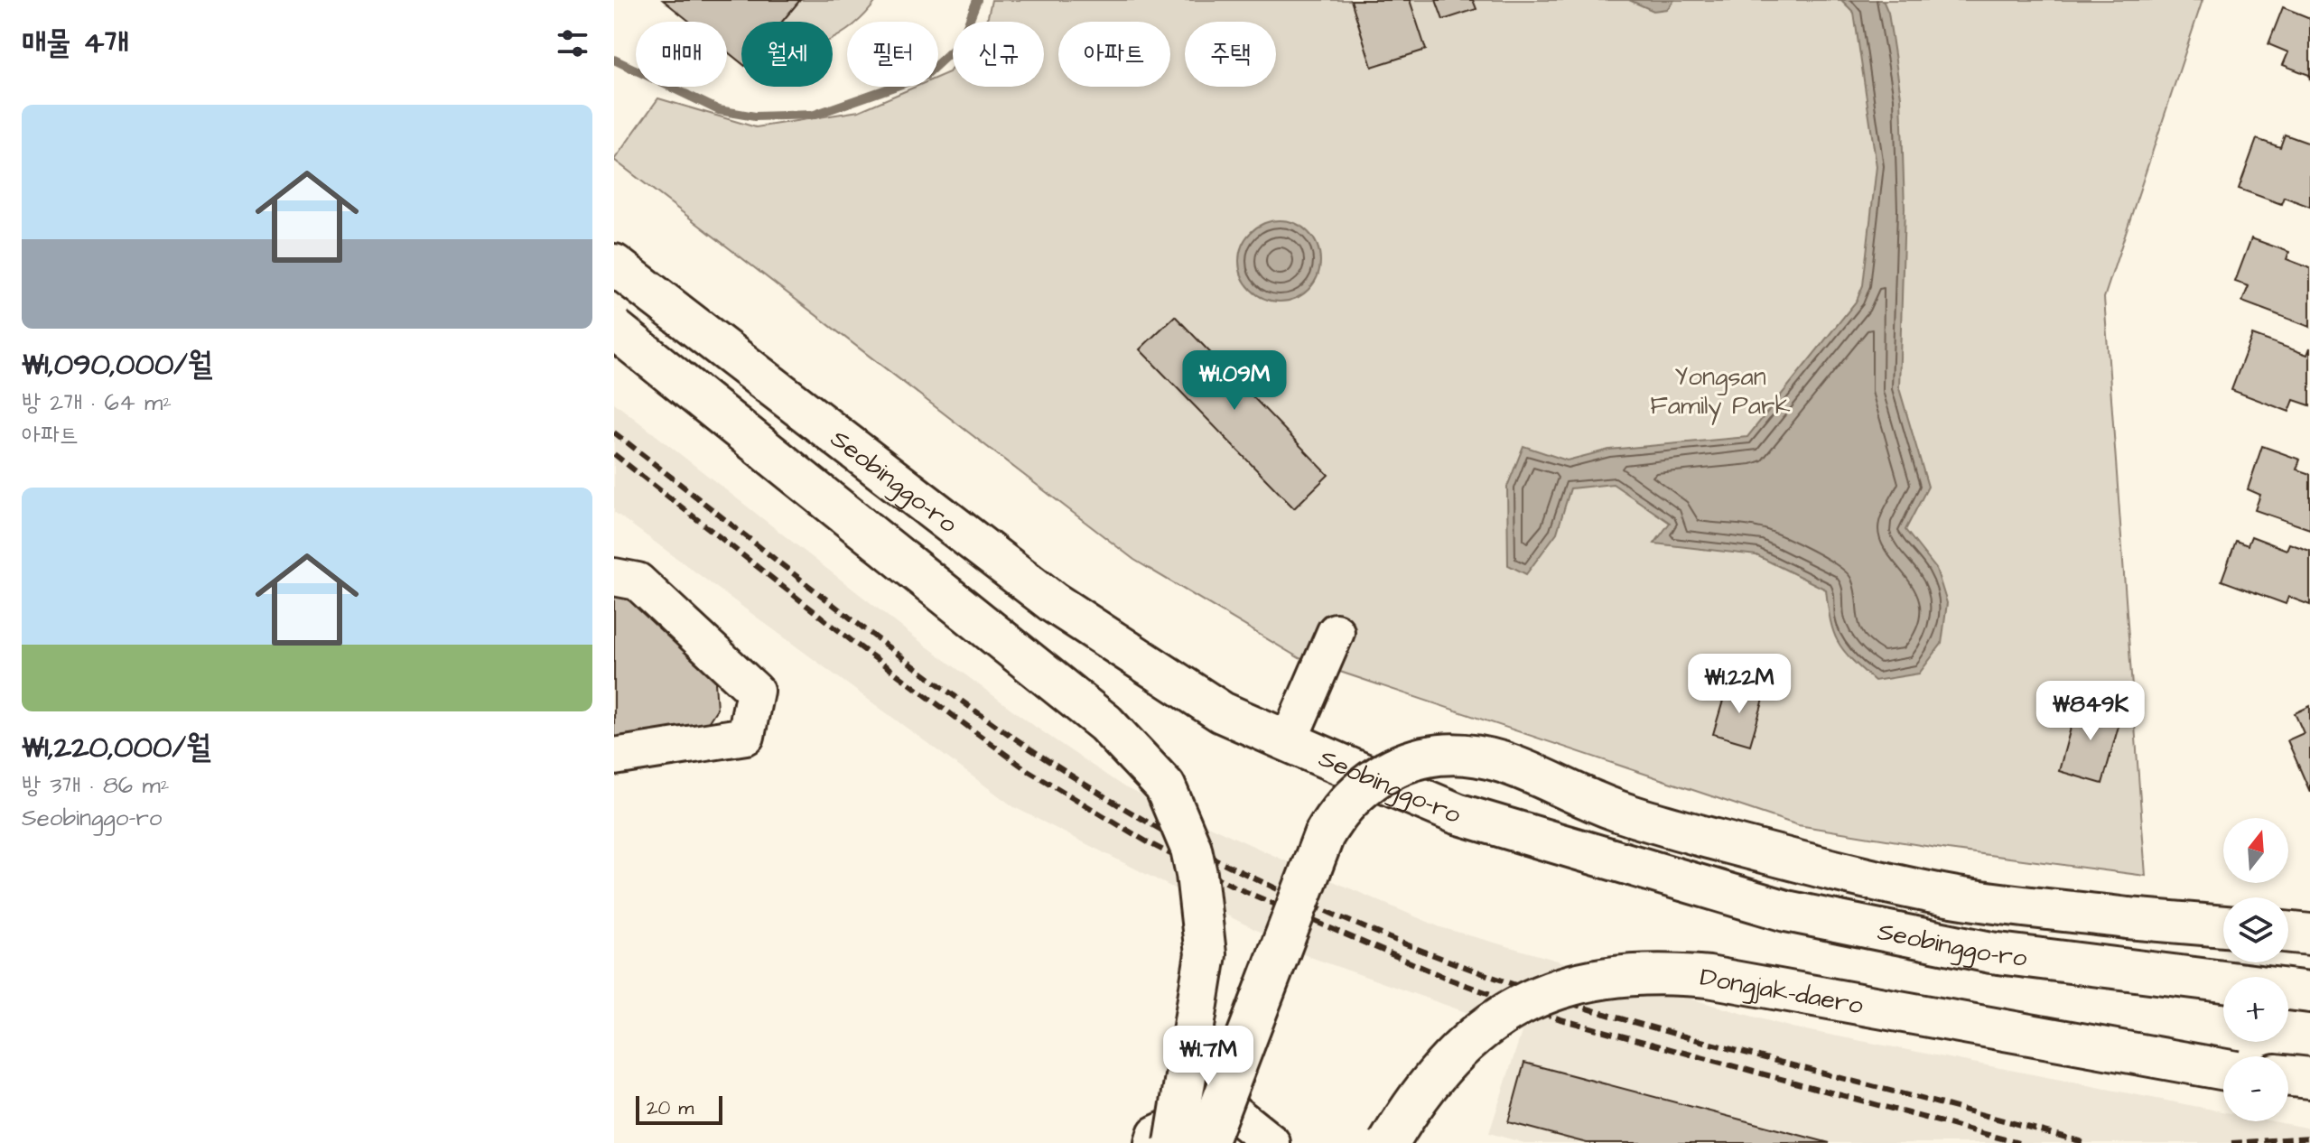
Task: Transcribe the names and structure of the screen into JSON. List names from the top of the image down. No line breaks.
{"streets":{"main road":["Seobinggo-ro","Dongjak-daero"]},"parks":["Yongsan Family Park"],"scale_bar":"20 m","north":"top","page":{"heading":"매물 4개","chip":["매매","월세","필터","신규","아파트","주택"],"list":[{"name":"₩1,090,000/월","note":"방 2개 · 64 m² · 아파트"},{"name":"₩1,220,000/월","note":"방 3개 · 86 m² · Seobinggo-ro"}],"price":["₩1.09M","₩1.22M","₩849K","₩1.7M"],"map_buttons":["+","−"],"scale":"20 m"}}
